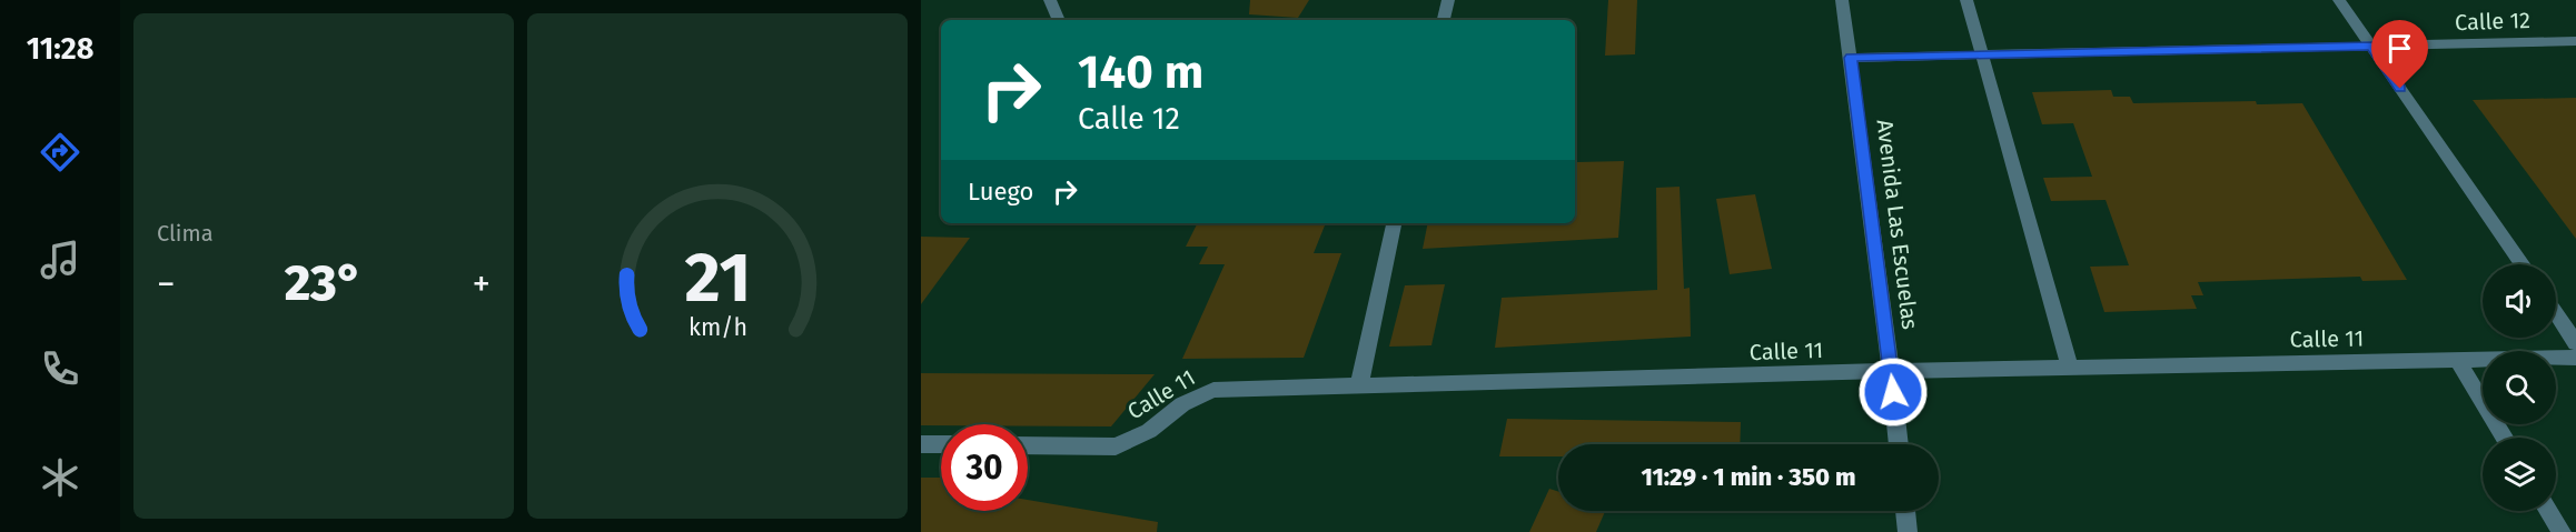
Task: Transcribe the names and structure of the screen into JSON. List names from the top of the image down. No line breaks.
{"streets":{"street":["Calle 12","Avenida Las Escuelas","Calle 11"]},"crossings":[["Calle 12","Avenida Las Escuelas"],["Avenida Las Escuelas","Calle 11"]],"page":{"tabs":"11:28","tile":"Clima","turn":["140 m","Calle 12"],"then":"Luego","heat":["−","23°","+"],"limit":"30","trip":"11:29 · 1 min · 350 m","gauge":["21","km/h"]}}
